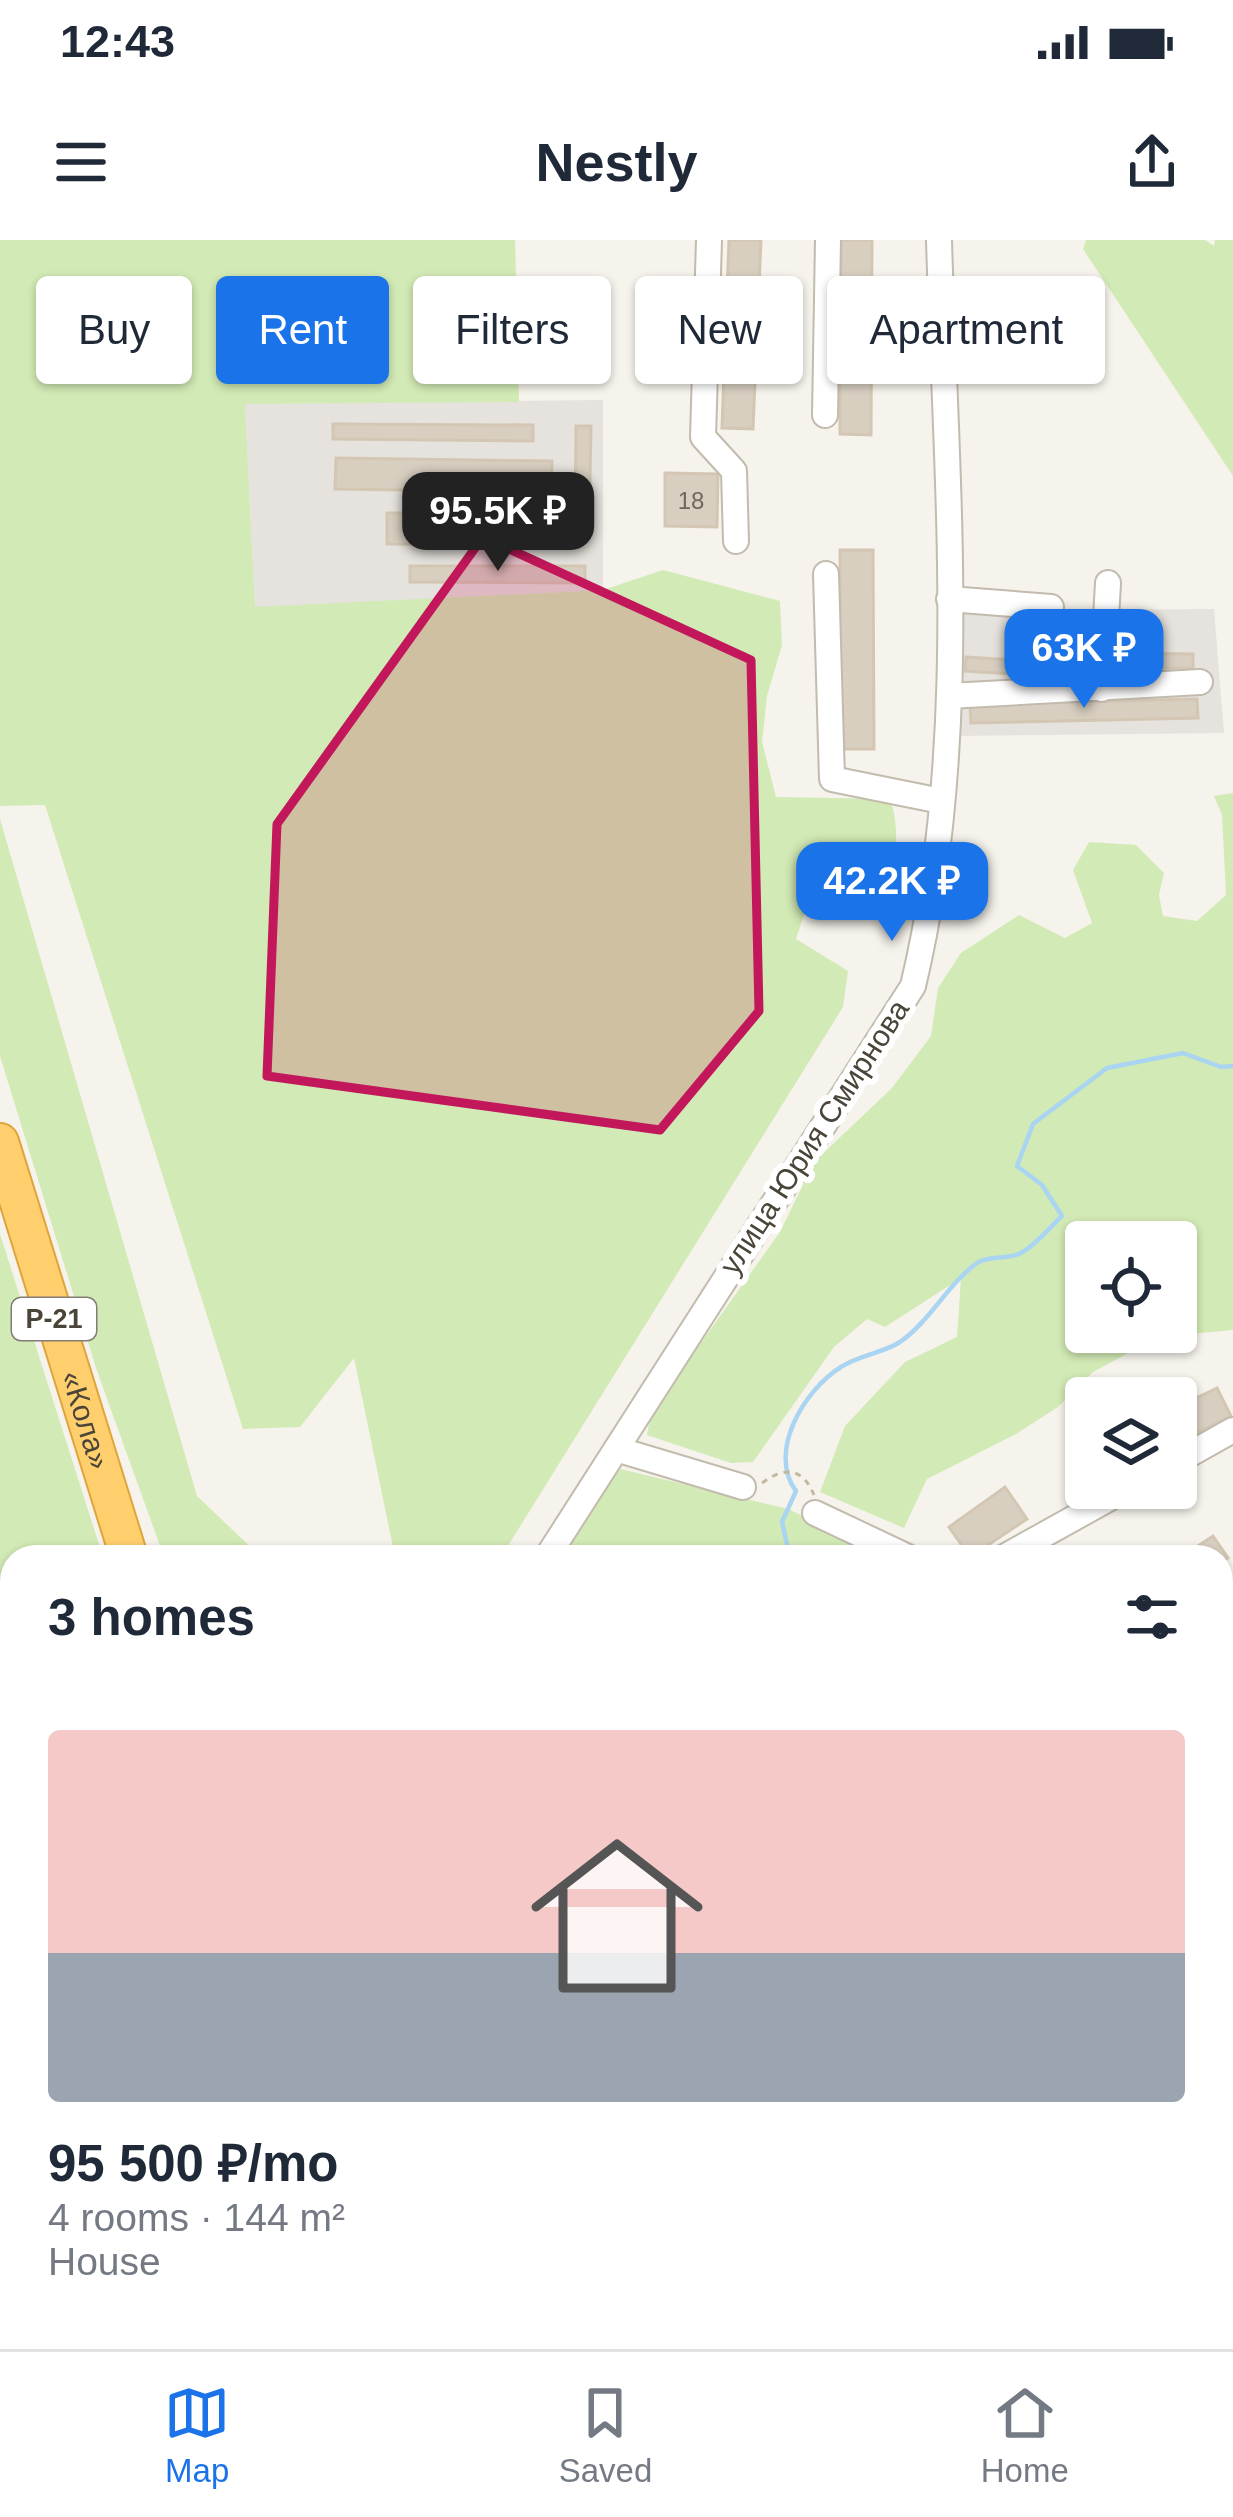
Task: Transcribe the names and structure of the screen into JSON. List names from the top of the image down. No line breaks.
{"streets":{"highway":["Р-21","«Кола»"],"street":["улица Юрия Смирнова"]},"house_numbers":["18"],"page":{"status":"12:43","header":"Nestly","chip":["Buy","Rent","Filters","New","Apartment"],"price":["95.5K ₽","63K ₽","42.2K ₽"],"heading":"3 homes","list":[{"name":"95 500 ₽/mo","note":"4 rooms · 144 m² · House"}],"tabs":["Map","Saved","Home"]}}
